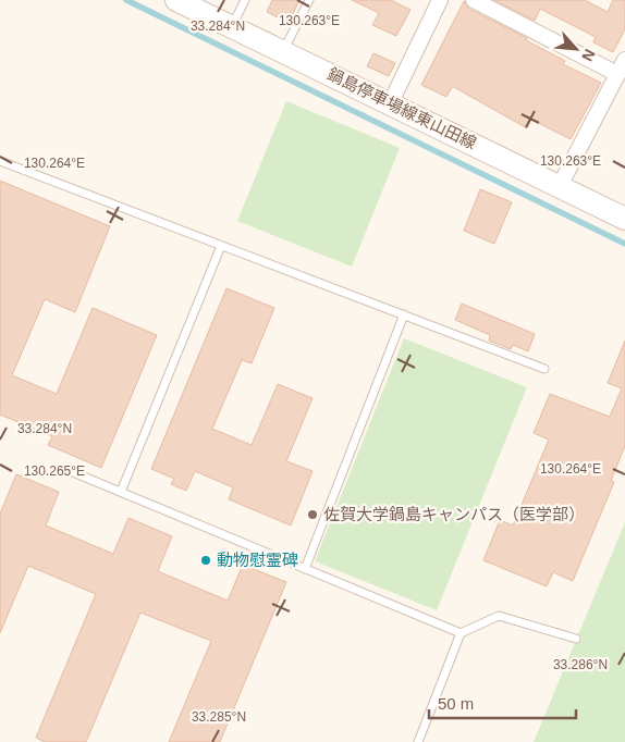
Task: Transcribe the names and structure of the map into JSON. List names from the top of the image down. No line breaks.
{"streets":{"main road":["鍋島停車場線東山田線"]},"places":["佐賀大学鍋島キャンパス（医学部）","動物慰霊碑"],"scale_bar":"50 m","north":"bottom right","coordinates":["130.263°E","33.284°N","130.264°E","130.265°E","33.286°N","33.285°N"]}
